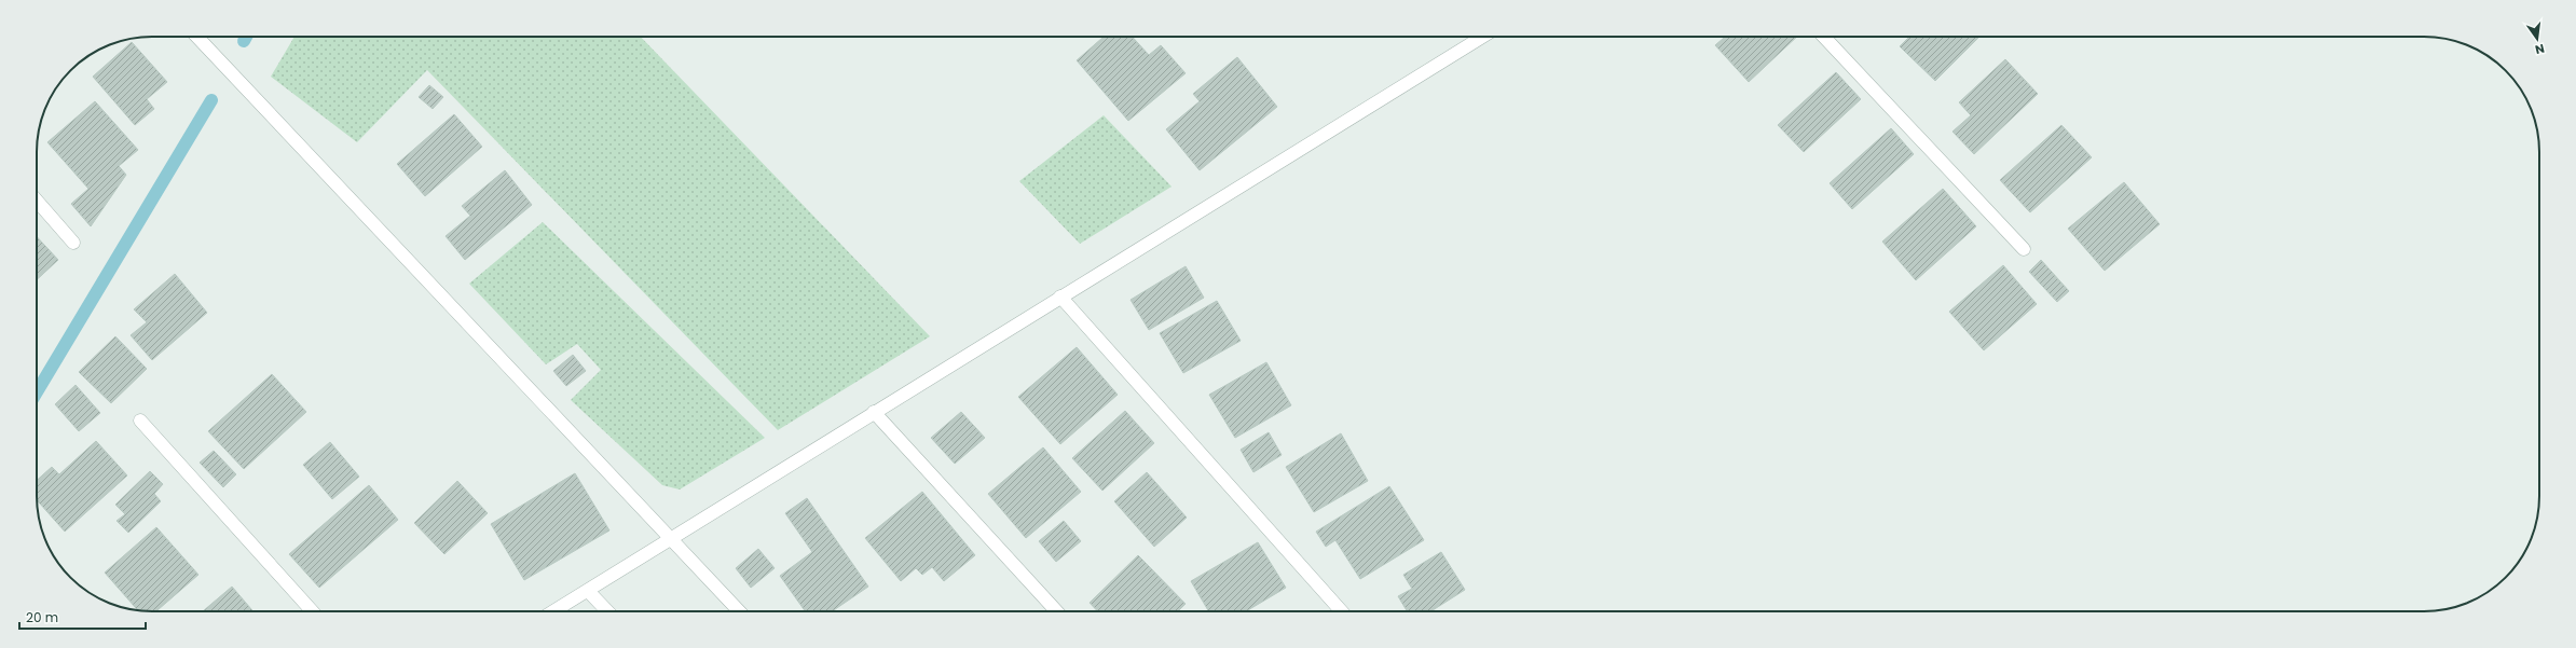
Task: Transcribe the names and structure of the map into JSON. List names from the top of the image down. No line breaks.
{"scale_bar":"20 m","north":"bottom"}
